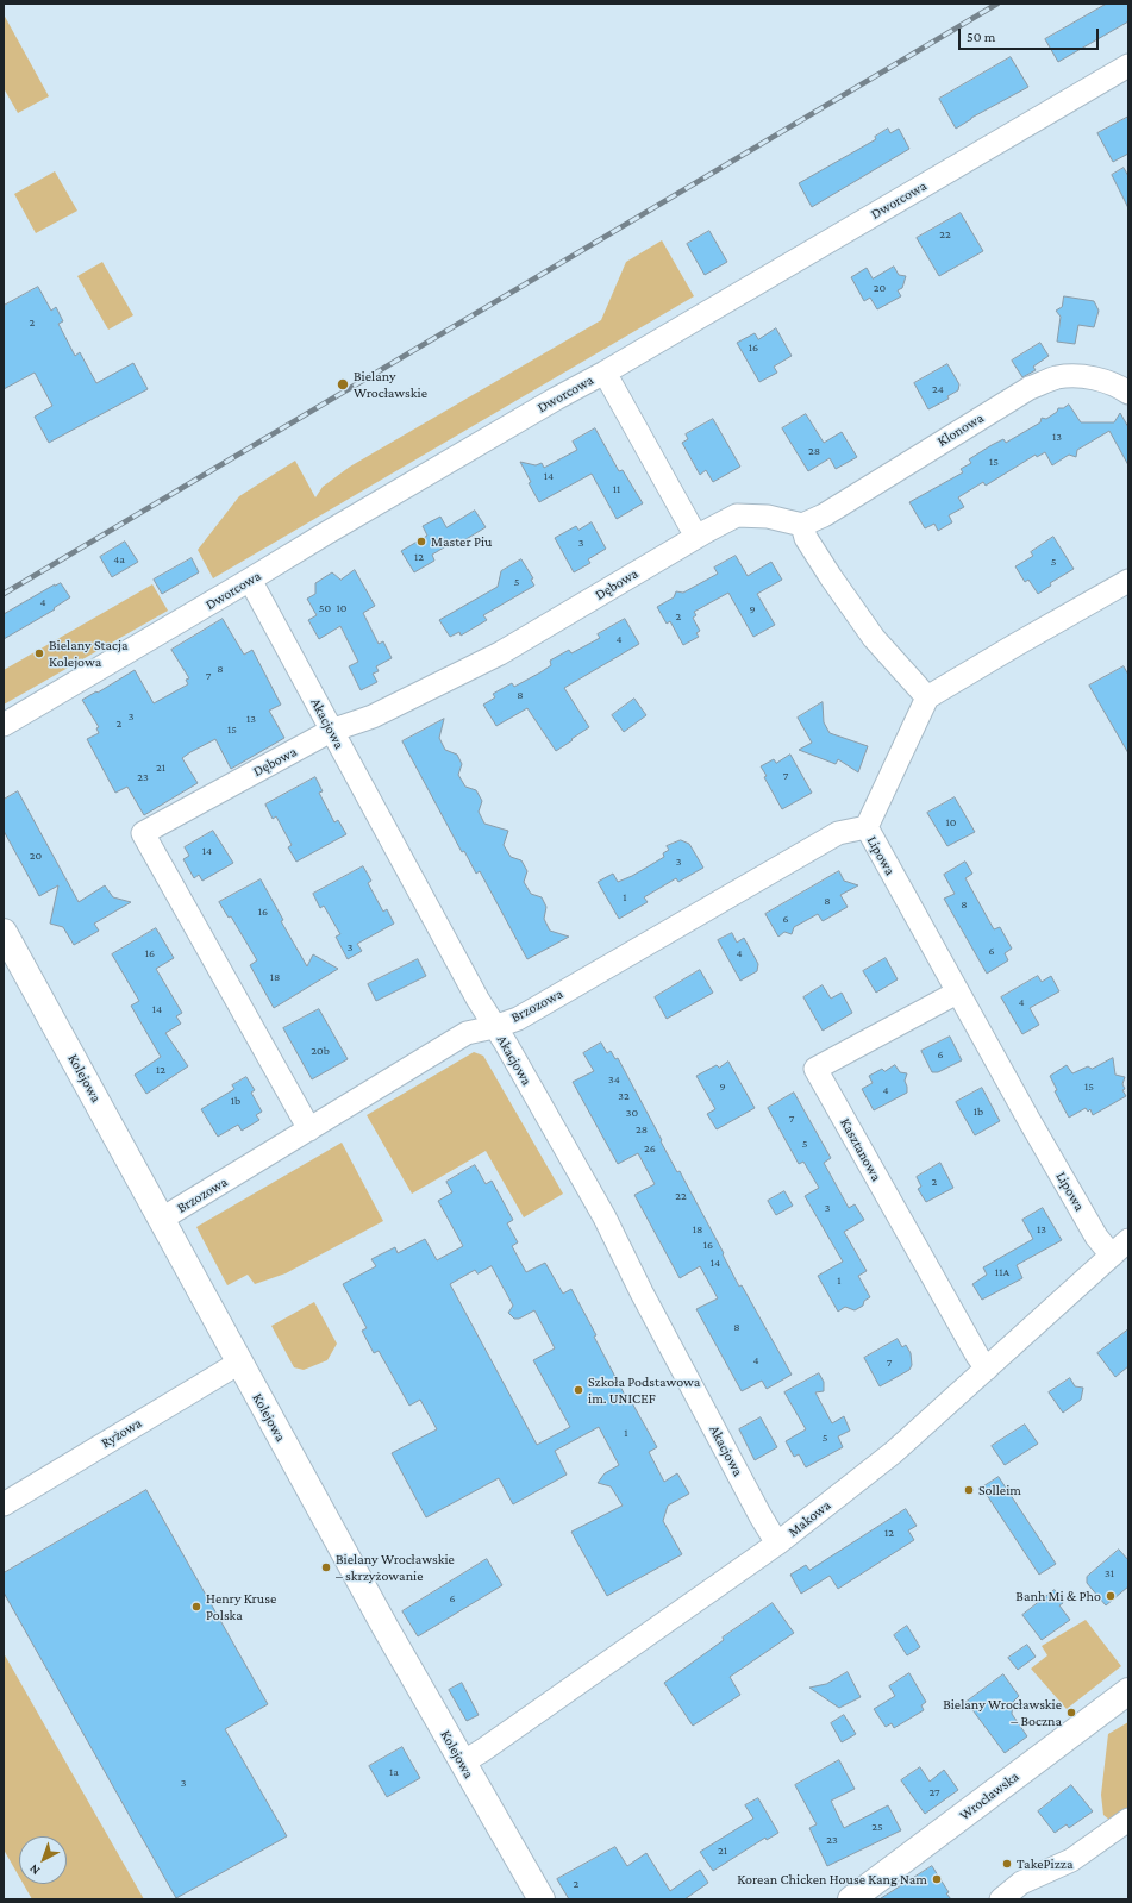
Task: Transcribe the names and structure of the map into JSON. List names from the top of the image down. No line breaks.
{"streets":{"street":["Dworcowa","Klonowa","Dębowa","Akacjowa","Lipowa","Brzozowa","Kolejowa","Kasztanowa","Ryżowa","Makowa","Wrocławska"]},"crossings":[["Dworcowa","Akacjowa"],["Dębowa","Akacjowa"],["Dębowa","Brzozowa"],["Akacjowa","Brzozowa"],["Akacjowa","Makowa"],["Lipowa","Brzozowa"],["Lipowa","Kasztanowa"],["Lipowa","Makowa"],["Brzozowa","Kolejowa"],["Kolejowa","Ryżowa"],["Kolejowa","Makowa"],["Kasztanowa","Makowa"]],"places":["Bielany Wrocławskie","Master Piu","Bielany Stacja Kolejowa","Szkoła Podstawowa im. UNICEF","Solleim","Bielany Wrocławskie – skrzyżowanie","Banh Mi & Pho","Henry Kruse Polska","Bielany Wrocławskie – Boczna","TakePizza","Korean Chicken House Kang Nam"],"house_numbers":["22","20","2","16","24","13","28","15","14","11","3","12","4a","5","5","4","50","10","9","2","4","8","7","8","3","13","2","15","21","7","23","10","14","20","3","1","8","8","16","6","3","6","16","4","18","4","14","20b","6","12","34","9","15","4","32","1b","1b","30","7","28","5","26","2","22","3","18","13","16","14","11A","1","8","4","7","1","5","12","31","6","1a","3","27","25","23","21","2"],"scale_bar":"50 m","north":"bottom left"}
